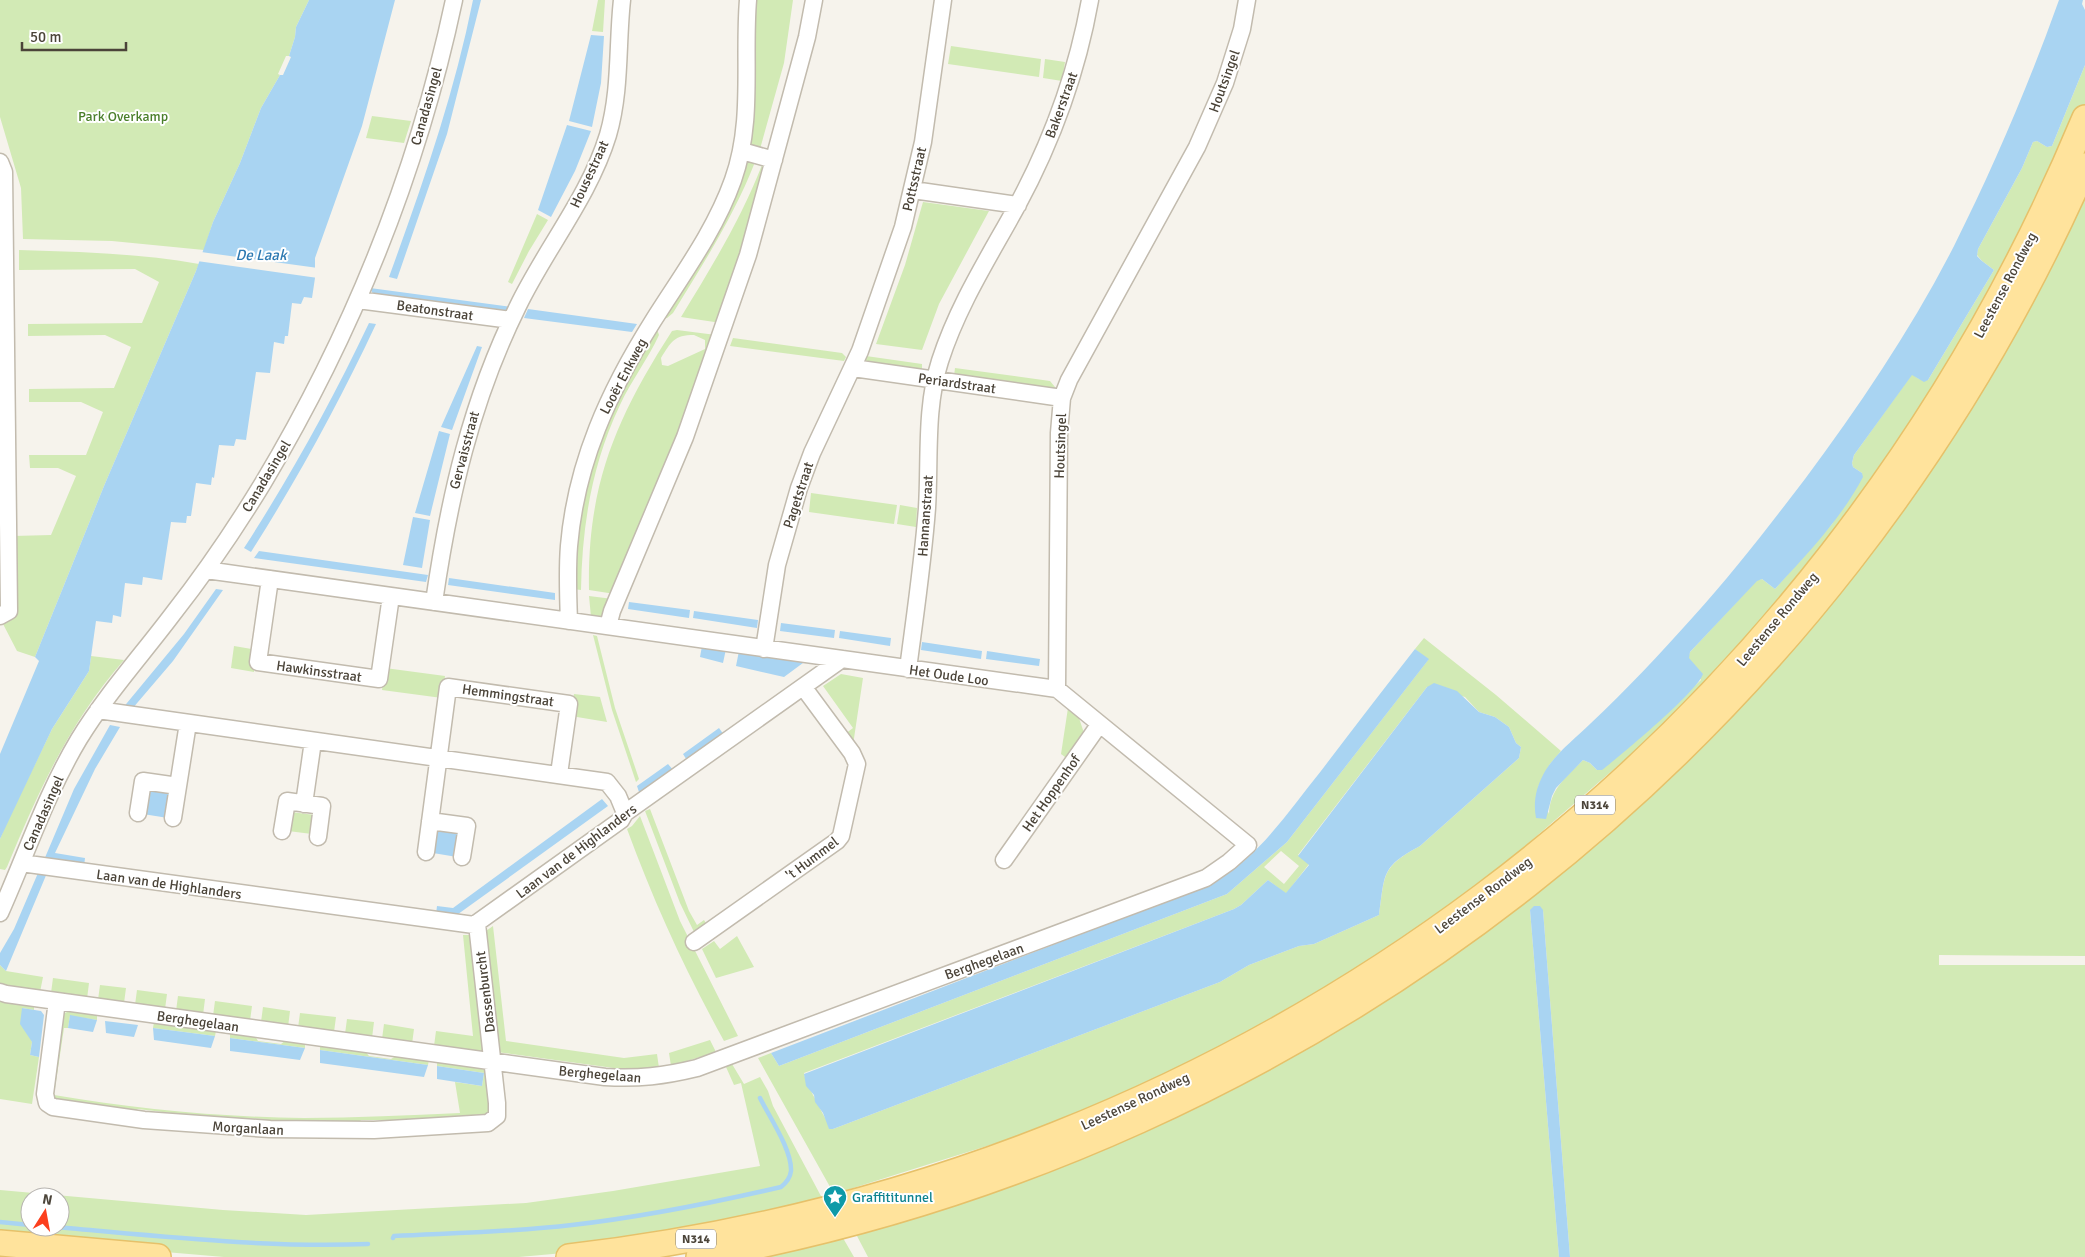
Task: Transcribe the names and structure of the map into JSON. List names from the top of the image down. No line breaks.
{"streets":{"main road":["Leestense Rondweg","N314"],"street":["Houtsingel","Bakerstraat","Canadasingel","Housestraat","Pottsstraat","Beatonstraat","Looër Enkweg","Periardstraat","Gervaisstraat","Pagetstraat","Hannanstraat","Hawkinsstraat","Het Oude Loo","Hemmingstraat","Het Hoppenhof","Laan van de Highlanders","'t Hummel","Berghegelaan","Dassenburcht","Morganlaan"]},"crossings":[["Houtsingel","Periardstraat"],["Houtsingel","Het Oude Loo"],["Bakerstraat","Hannanstraat"],["Canadasingel","Beatonstraat"],["Canadasingel","Laan van de Highlanders"],["Housestraat","Gervaisstraat"],["Pottsstraat","Pagetstraat"],["Beatonstraat","Gervaisstraat"],["Periardstraat","Pagetstraat"],["Periardstraat","Hannanstraat"],["Hannanstraat","Het Oude Loo"],["Het Oude Loo","Laan van de Highlanders"],["Het Hoppenhof","Berghegelaan"],["Laan van de Highlanders","'t Hummel"],["Laan van de Highlanders","Dassenburcht"],["Berghegelaan","Dassenburcht"],["Berghegelaan","Morganlaan"],["Dassenburcht","Morganlaan"]],"water":["De Laak"],"parks":["Park Overkamp"],"places":{"place":["Graffititunnel"]},"scale_bar":"50 m","north":"top"}
